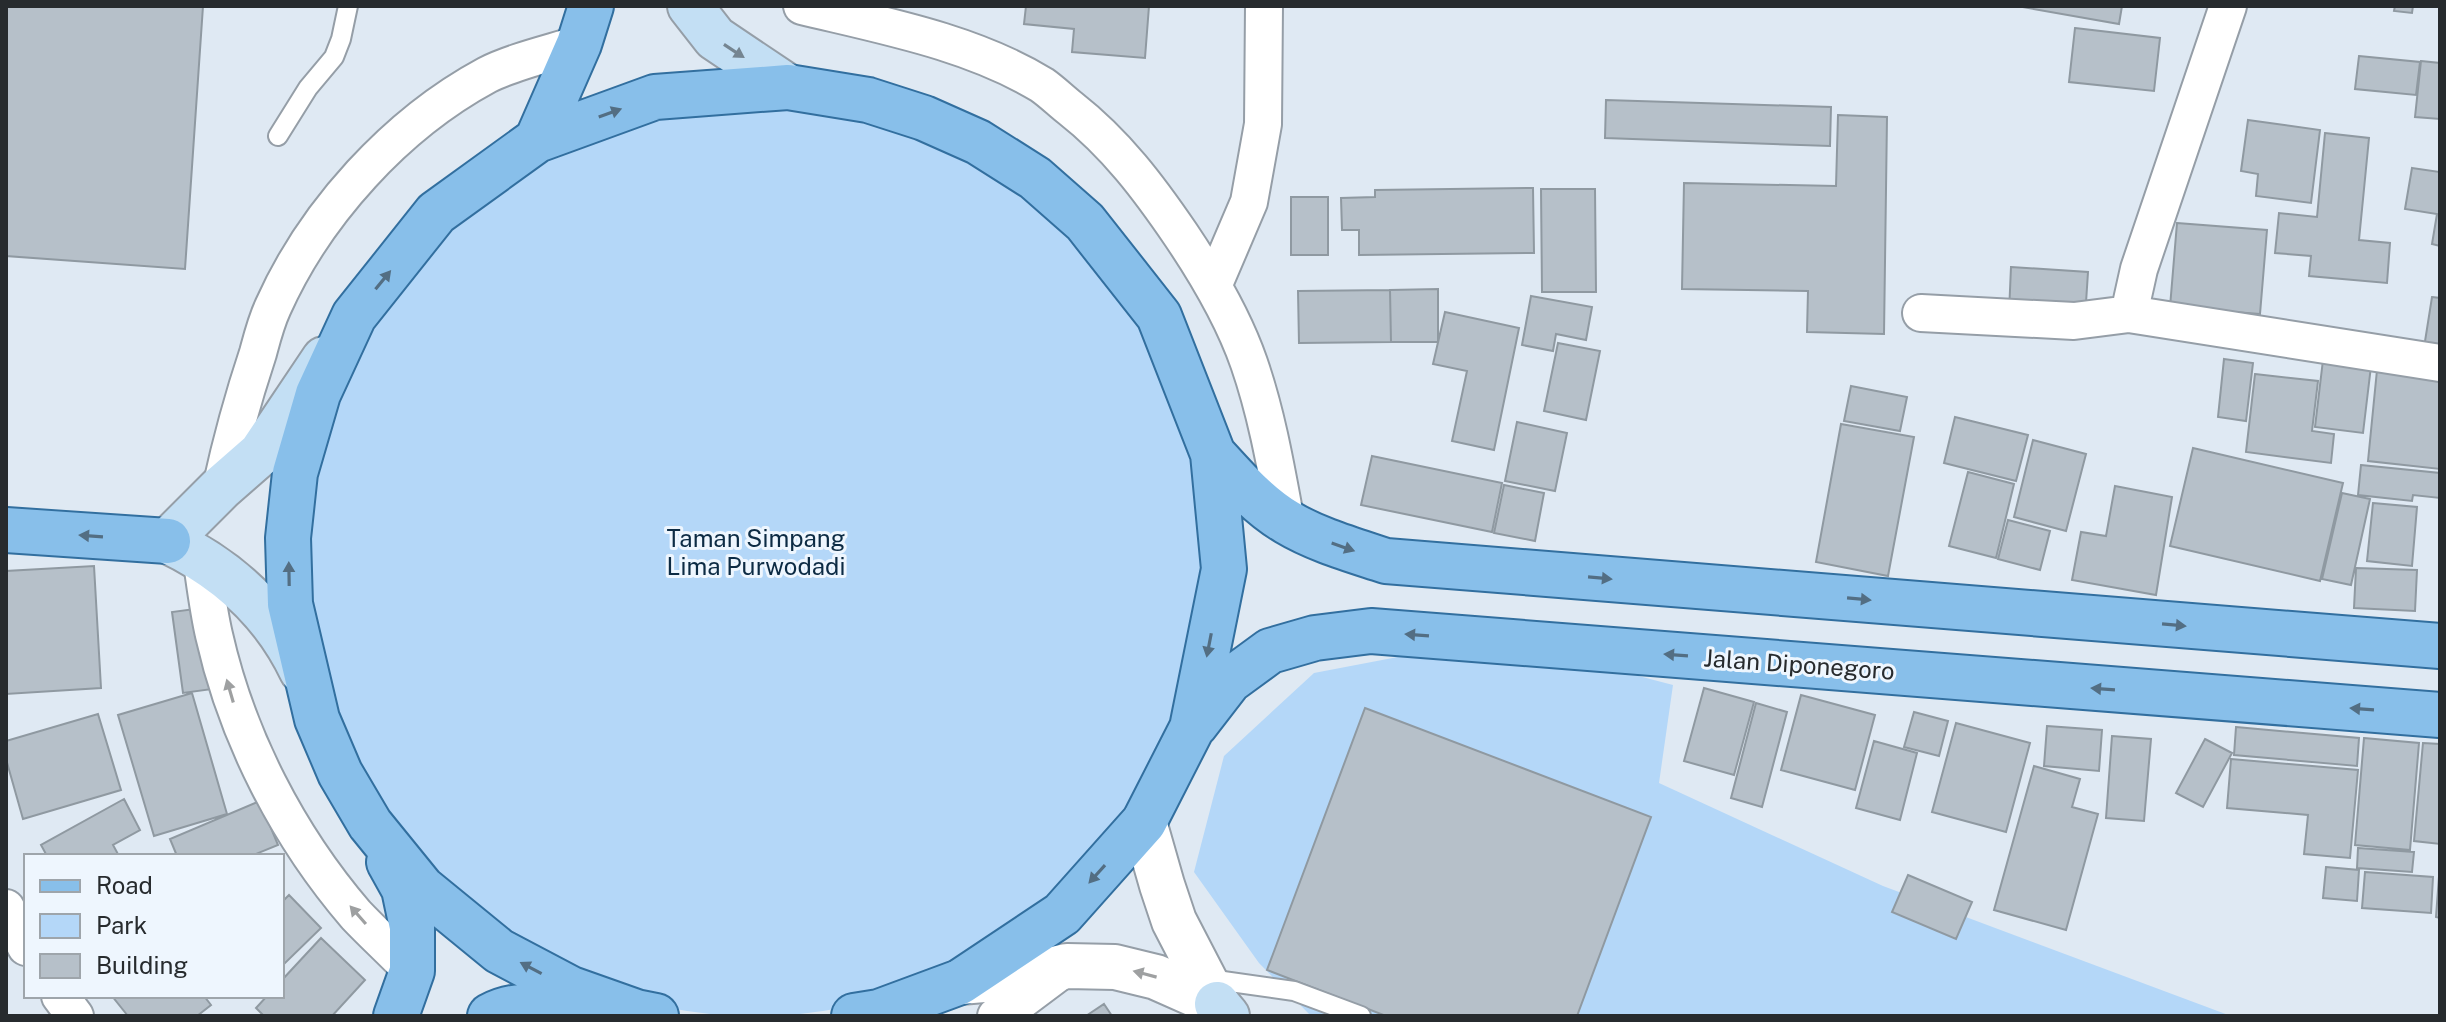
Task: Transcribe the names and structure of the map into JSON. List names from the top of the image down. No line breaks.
{"streets":{"main road":["Jalan Diponegoro"]},"parks":["Taman Simpang Lima Purwodadi"],"legend":["Road","Park","Building"]}
